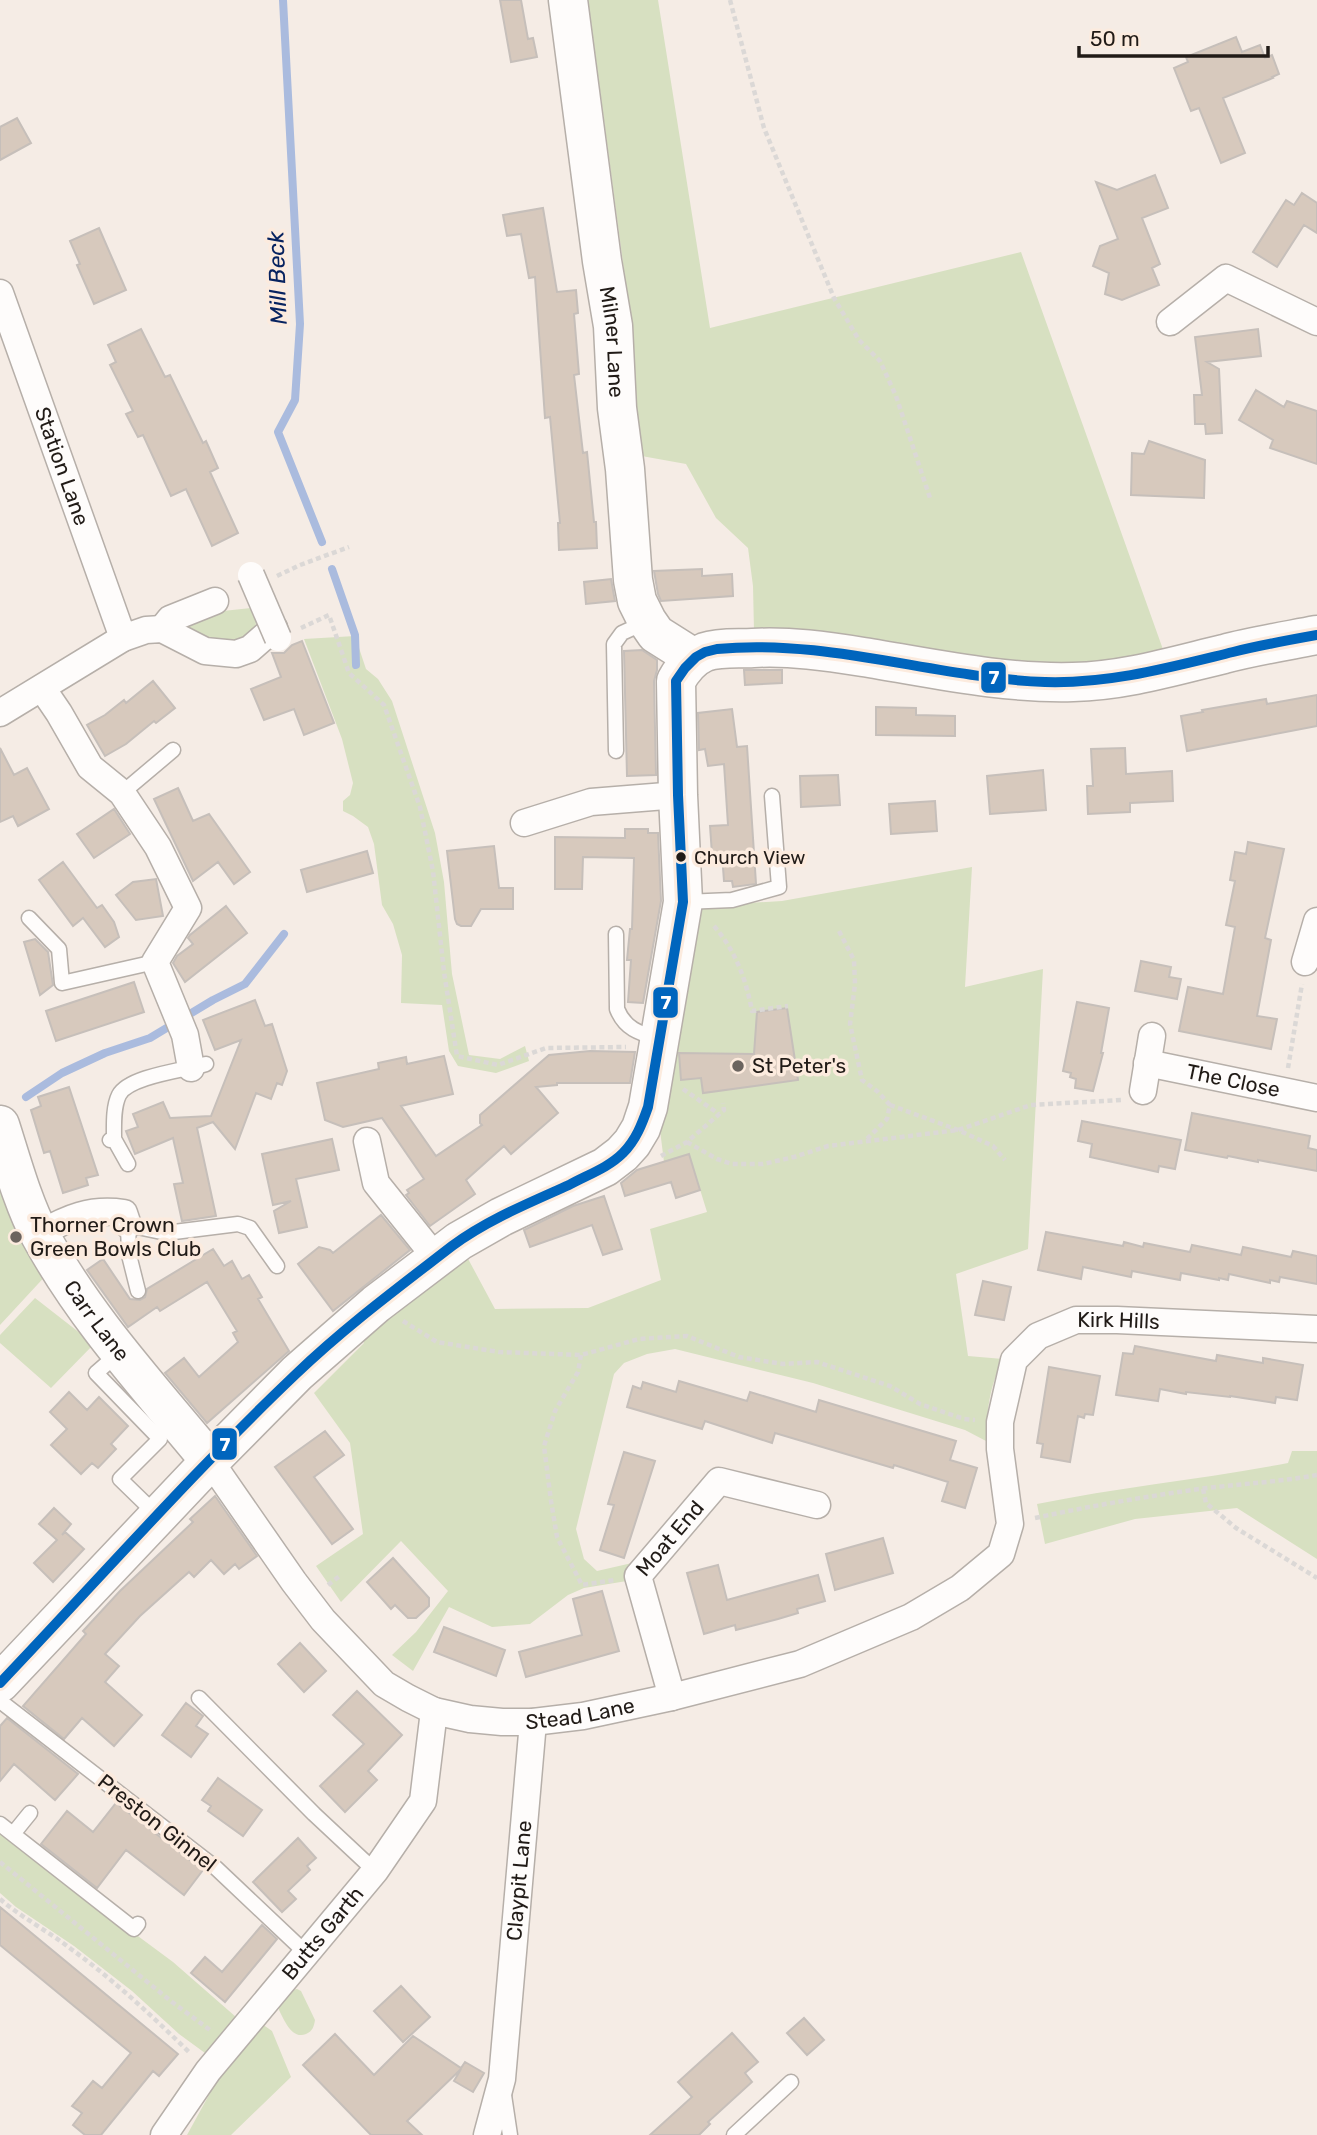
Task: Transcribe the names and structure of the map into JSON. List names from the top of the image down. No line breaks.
{"streets":{"street":["Milner Lane","Station Lane","The Close","Carr Lane","Kirk Hills","Moat End","Stead Lane","Claypit Lane","Butts Garth"],"lane":["Preston Ginnel"]},"crossings":[["Carr Lane","Stead Lane"],["Kirk Hills","Stead Lane"],["Moat End","Stead Lane"],["Stead Lane","Claypit Lane"],["Stead Lane","Butts Garth"],["Preston Ginnel","Butts Garth"]],"water":["Mill Beck"],"places":["Church View","St Peter's","Thorner Crown Green Bowls Club"],"lines":["transit line 7"],"scale_bar":"50 m"}
